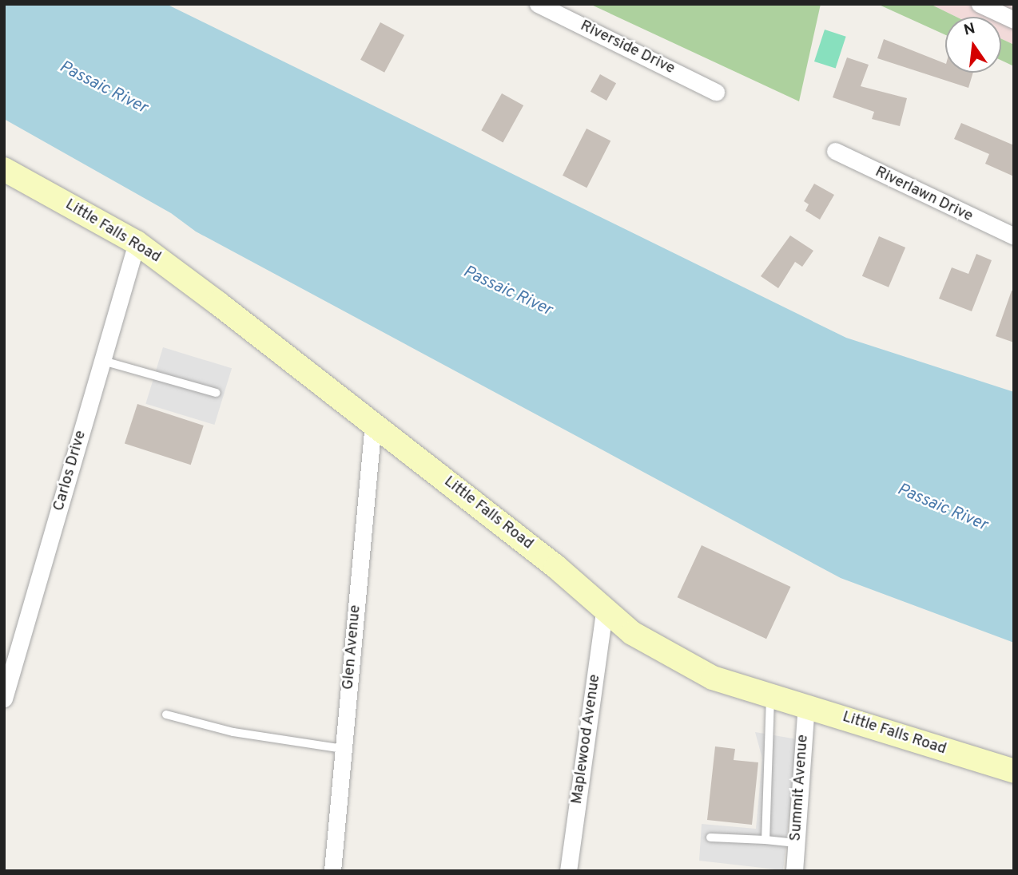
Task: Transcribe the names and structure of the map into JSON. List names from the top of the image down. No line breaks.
{"streets":{"street":["Riverside Drive","Riverlawn Drive","Little Falls Road","Carlos Drive","Glen Avenue","Maplewood Avenue","Summit Avenue"]},"crossings":[["Little Falls Road","Carlos Drive"],["Little Falls Road","Glen Avenue"],["Little Falls Road","Maplewood Avenue"],["Little Falls Road","Summit Avenue"]],"water":["Passaic River"],"north":"top"}
